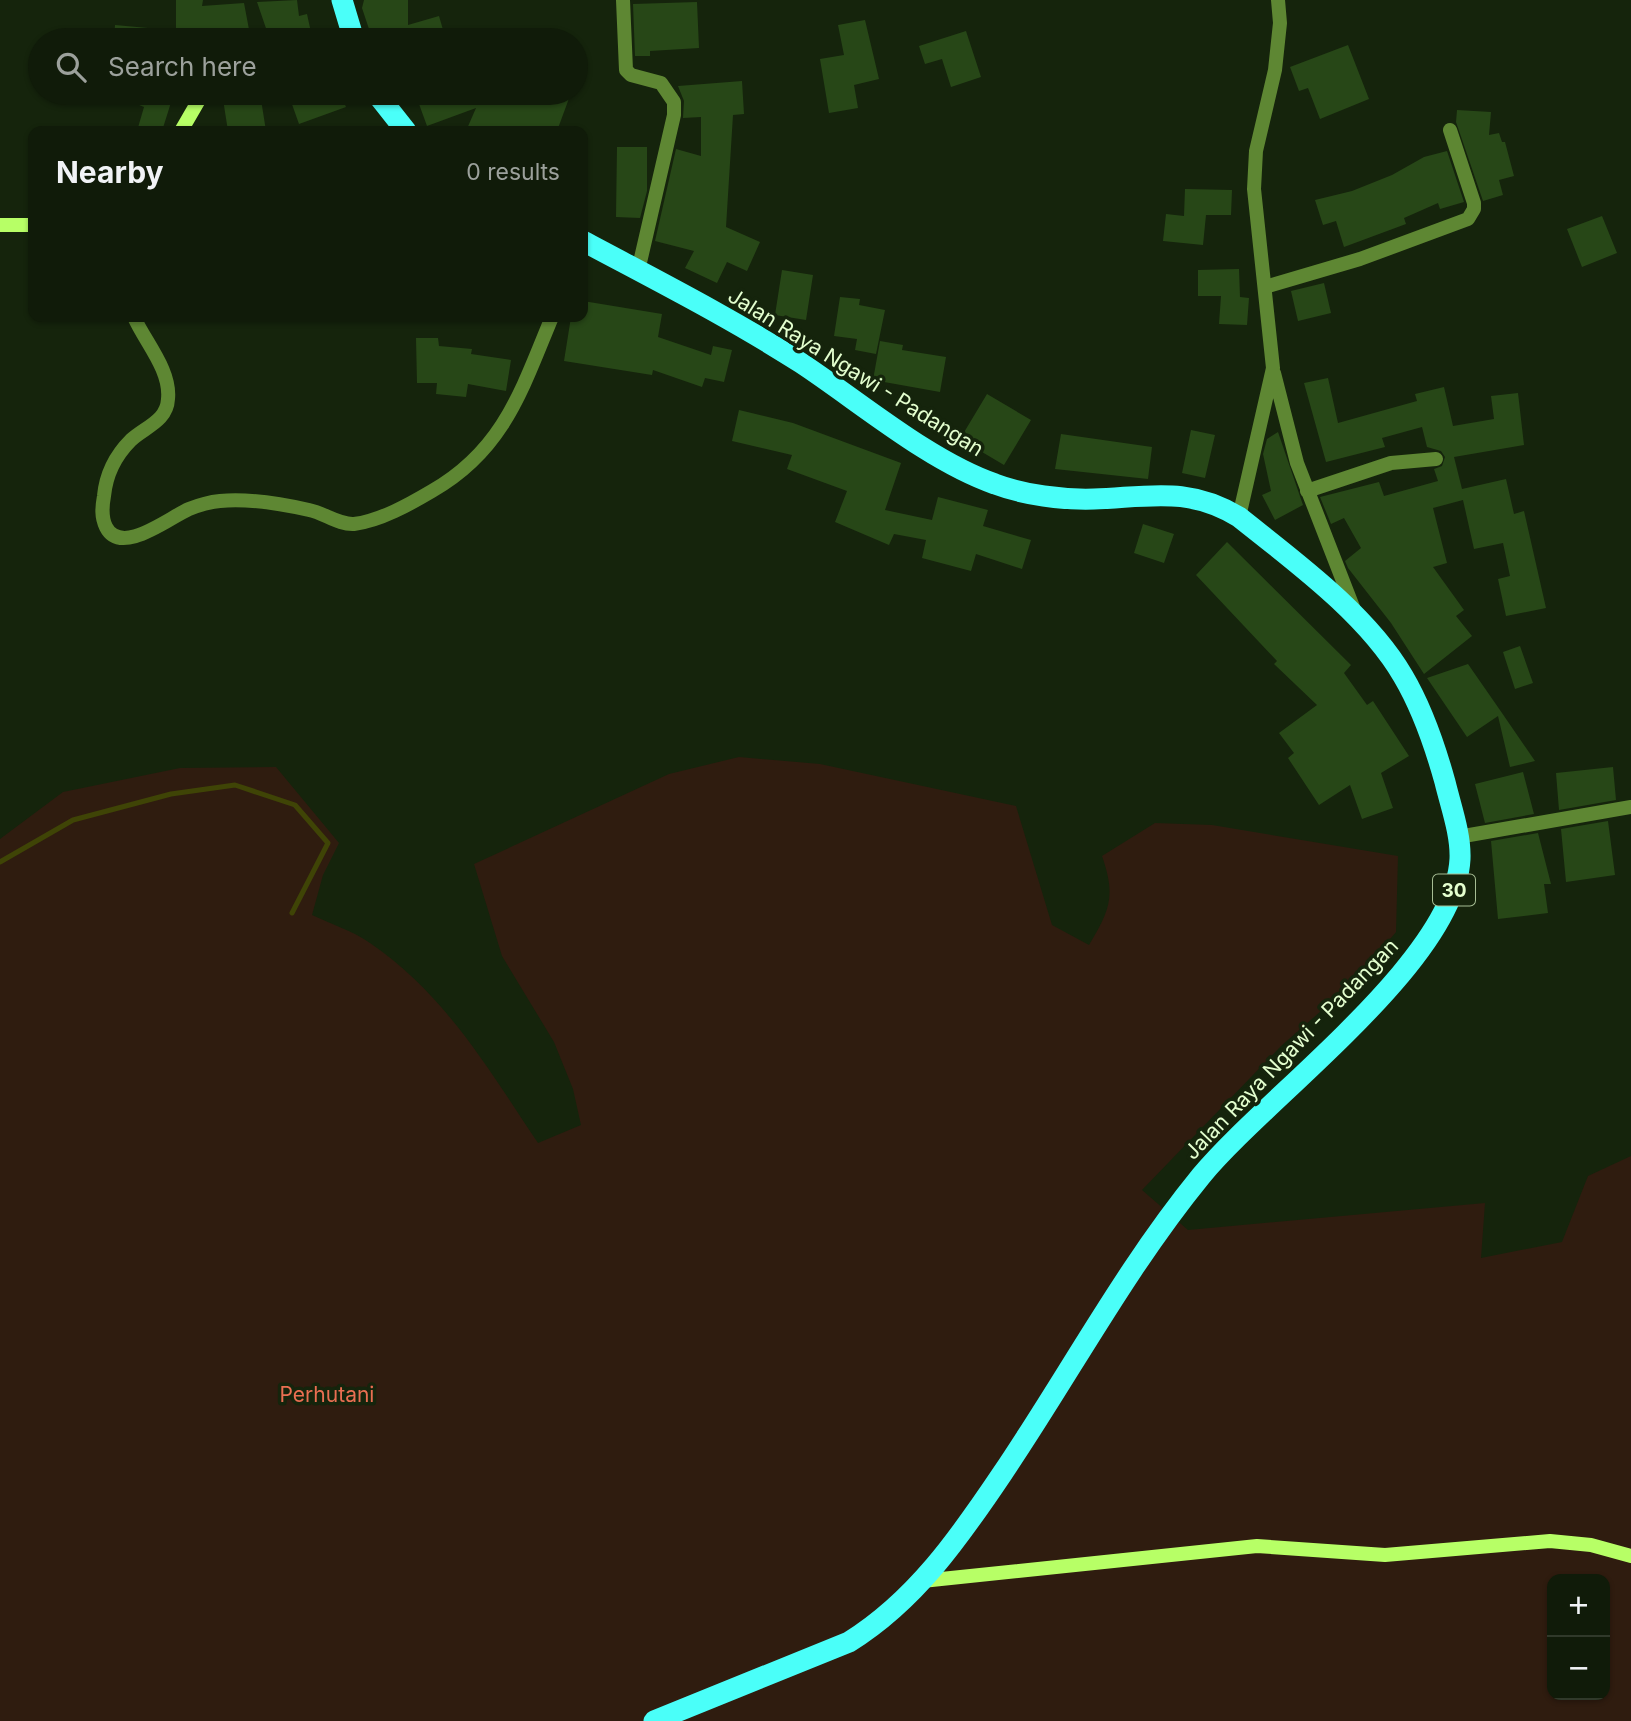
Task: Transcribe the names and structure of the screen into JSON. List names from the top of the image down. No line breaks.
{"streets":{"highway":["Jalan Raya Ngawi - Padangan","30"]},"parks":["Perhutani"],"page":{"search":"Search here","heading":["Nearby","0 results"],"map_buttons":["+","−"]}}
